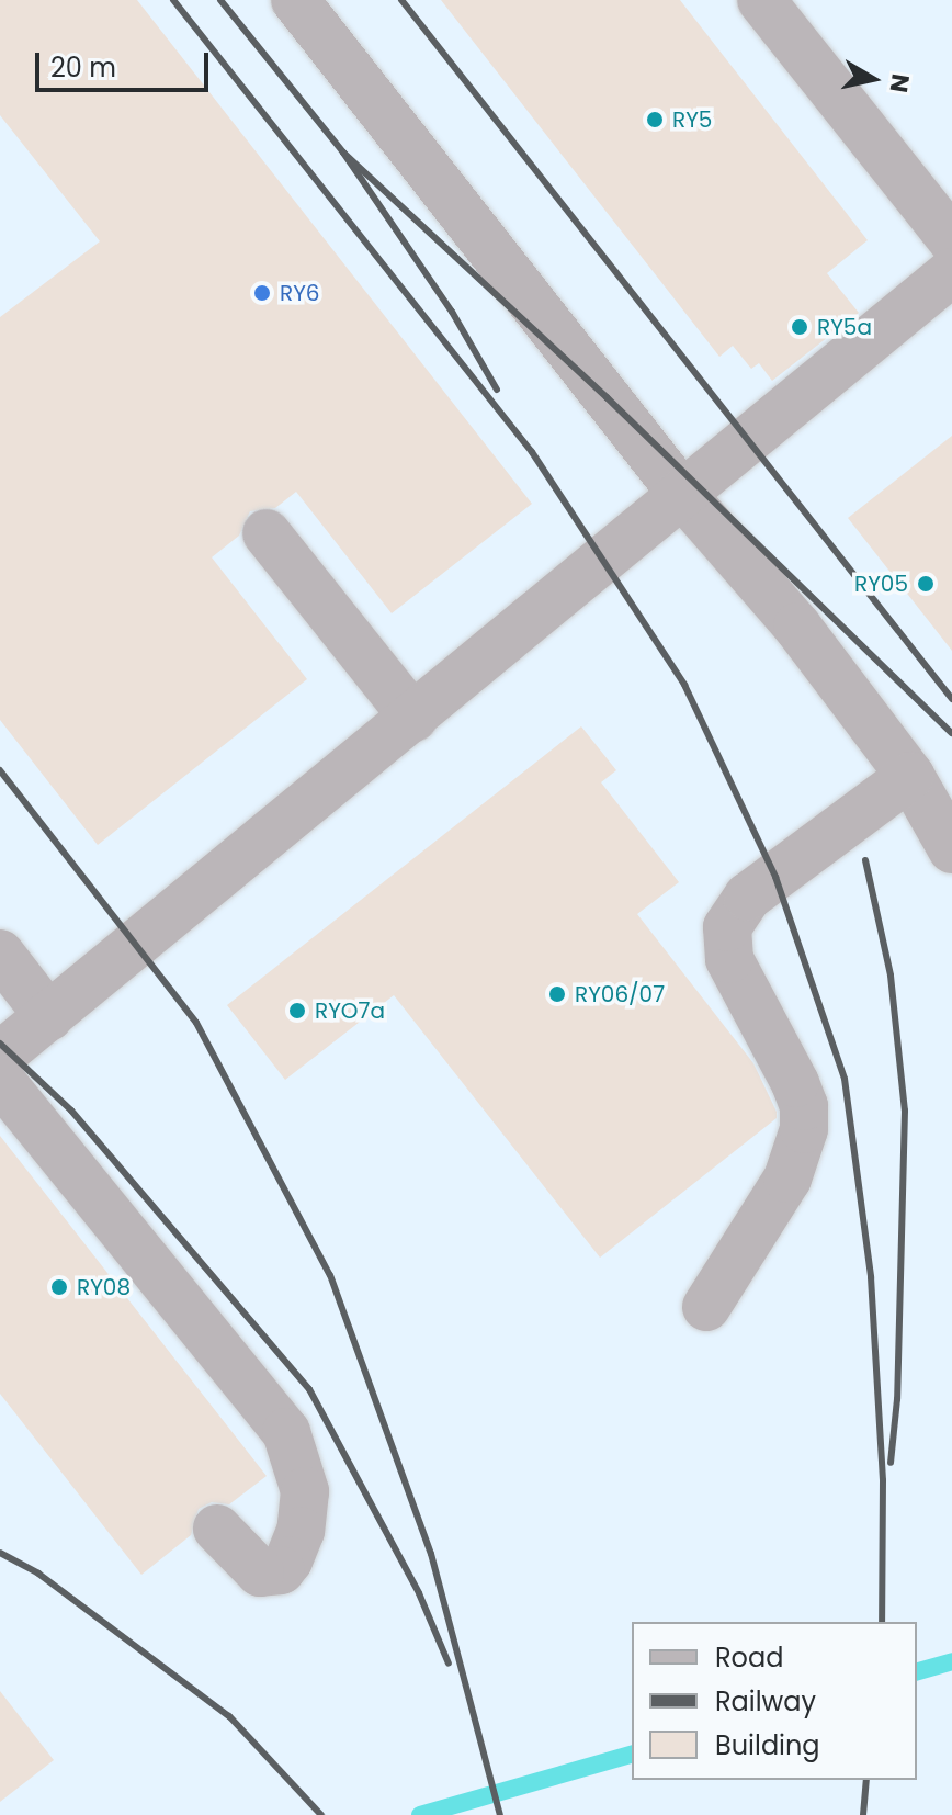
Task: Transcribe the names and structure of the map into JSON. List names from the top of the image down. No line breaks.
{"places":["RY5","RY6","RY5a","RY05","RY06/07","RYO7a","RY08"],"legend":["Road","Railway","Building"],"scale_bar":"20 m","north":"right"}
